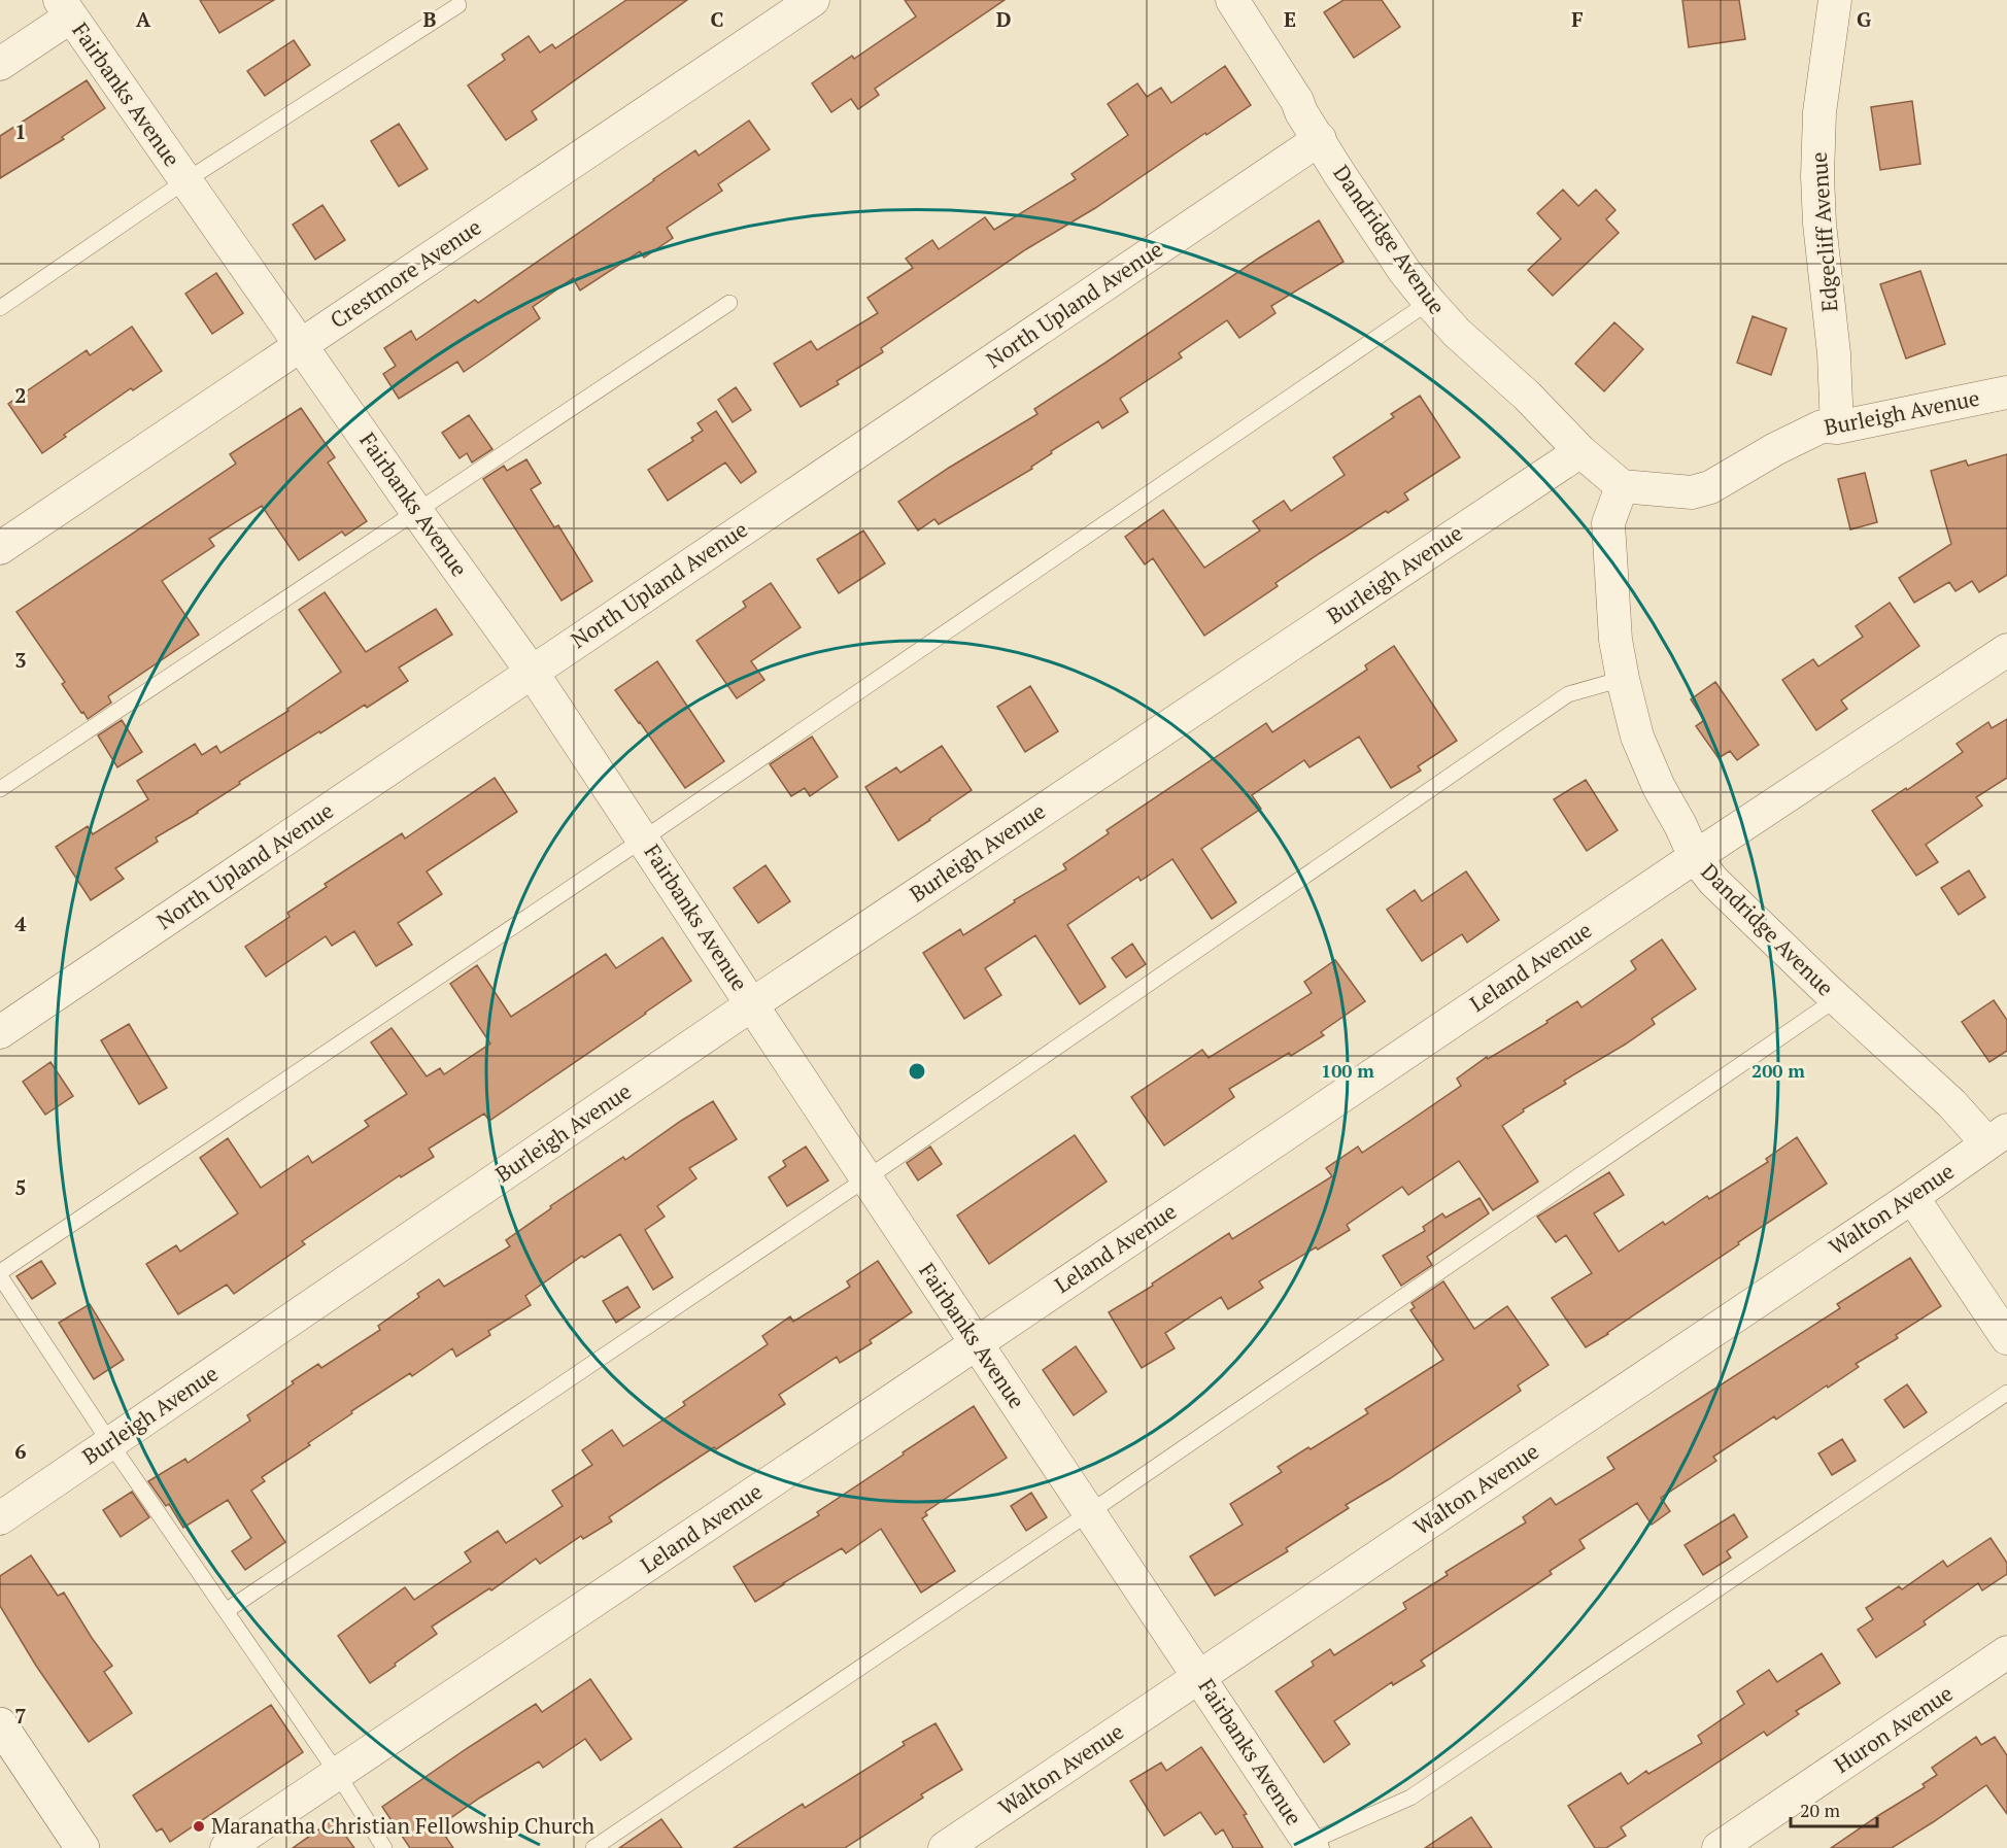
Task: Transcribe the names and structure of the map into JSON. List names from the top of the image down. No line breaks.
{"streets":{"street":["Fairbanks Avenue","Edgecliff Avenue","Dandridge Avenue","Crestmore Avenue","North Upland Avenue","Burleigh Avenue","Leland Avenue","Walton Avenue","Huron Avenue"]},"crossings":[["Fairbanks Avenue","Crestmore Avenue"],["Fairbanks Avenue","North Upland Avenue"],["Fairbanks Avenue","Burleigh Avenue"],["Fairbanks Avenue","Leland Avenue"],["Fairbanks Avenue","Walton Avenue"],["Edgecliff Avenue","Burleigh Avenue"],["Dandridge Avenue","North Upland Avenue"],["Dandridge Avenue","Burleigh Avenue"],["Dandridge Avenue","Leland Avenue"],["Dandridge Avenue","Walton Avenue"]],"places":["Maranatha Christian Fellowship Church"],"scale_bar":"20 m","grid":{"columns":["A","B","C","D","E","F","G"],"rows":["1","2","3","4","5","6","7"]},"rings":["100 m","200 m"]}
